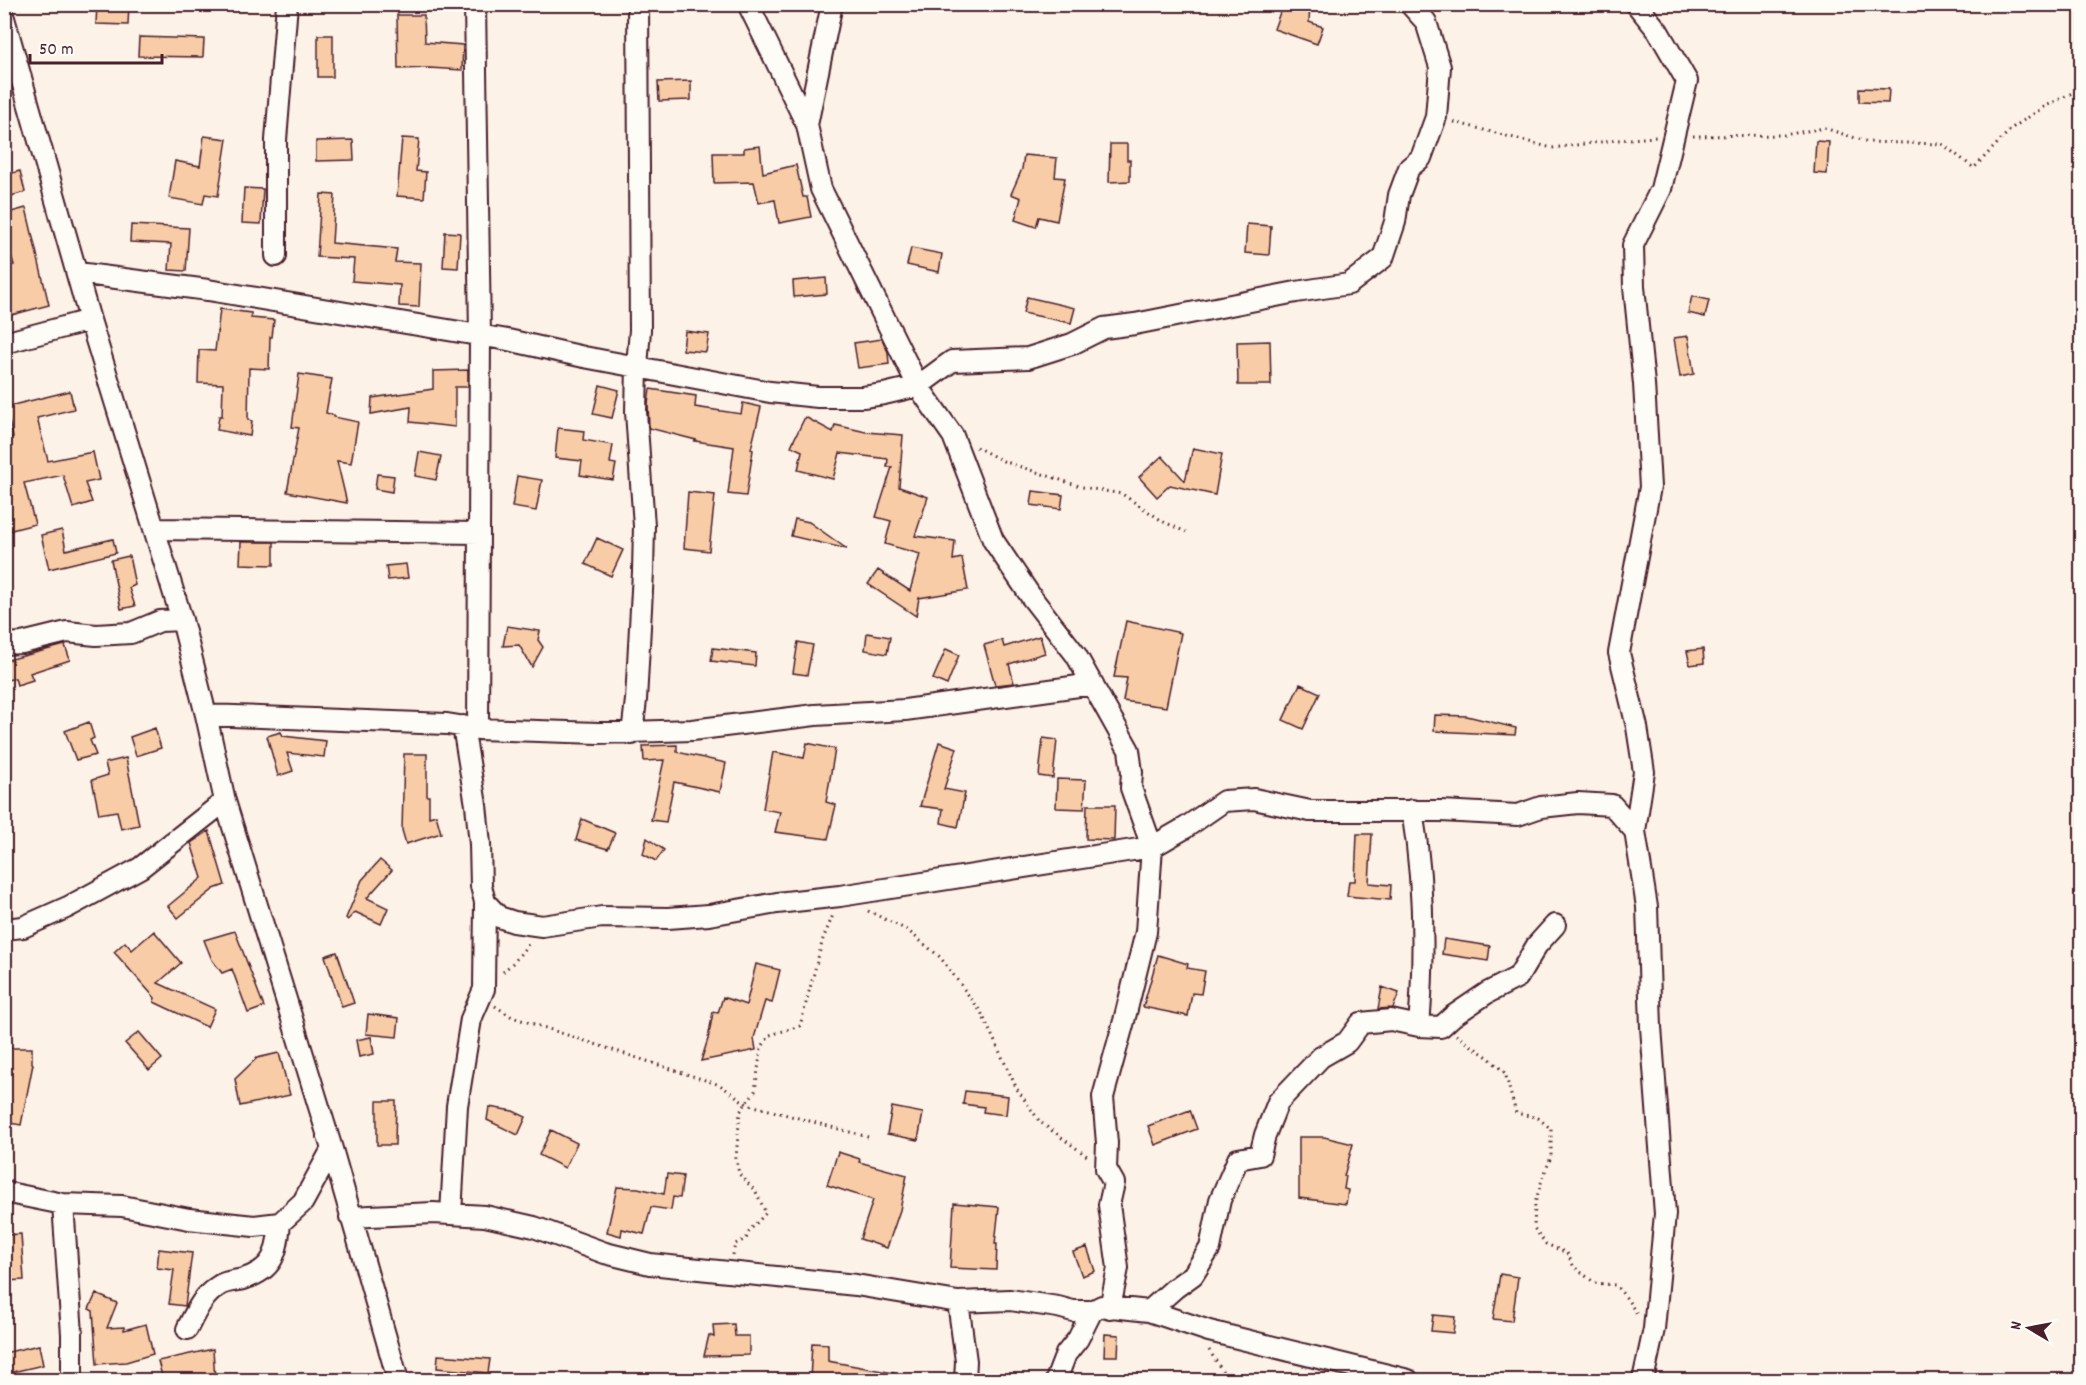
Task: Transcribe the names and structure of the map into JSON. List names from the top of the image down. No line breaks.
{"scale_bar":"50 m","north":"left"}
